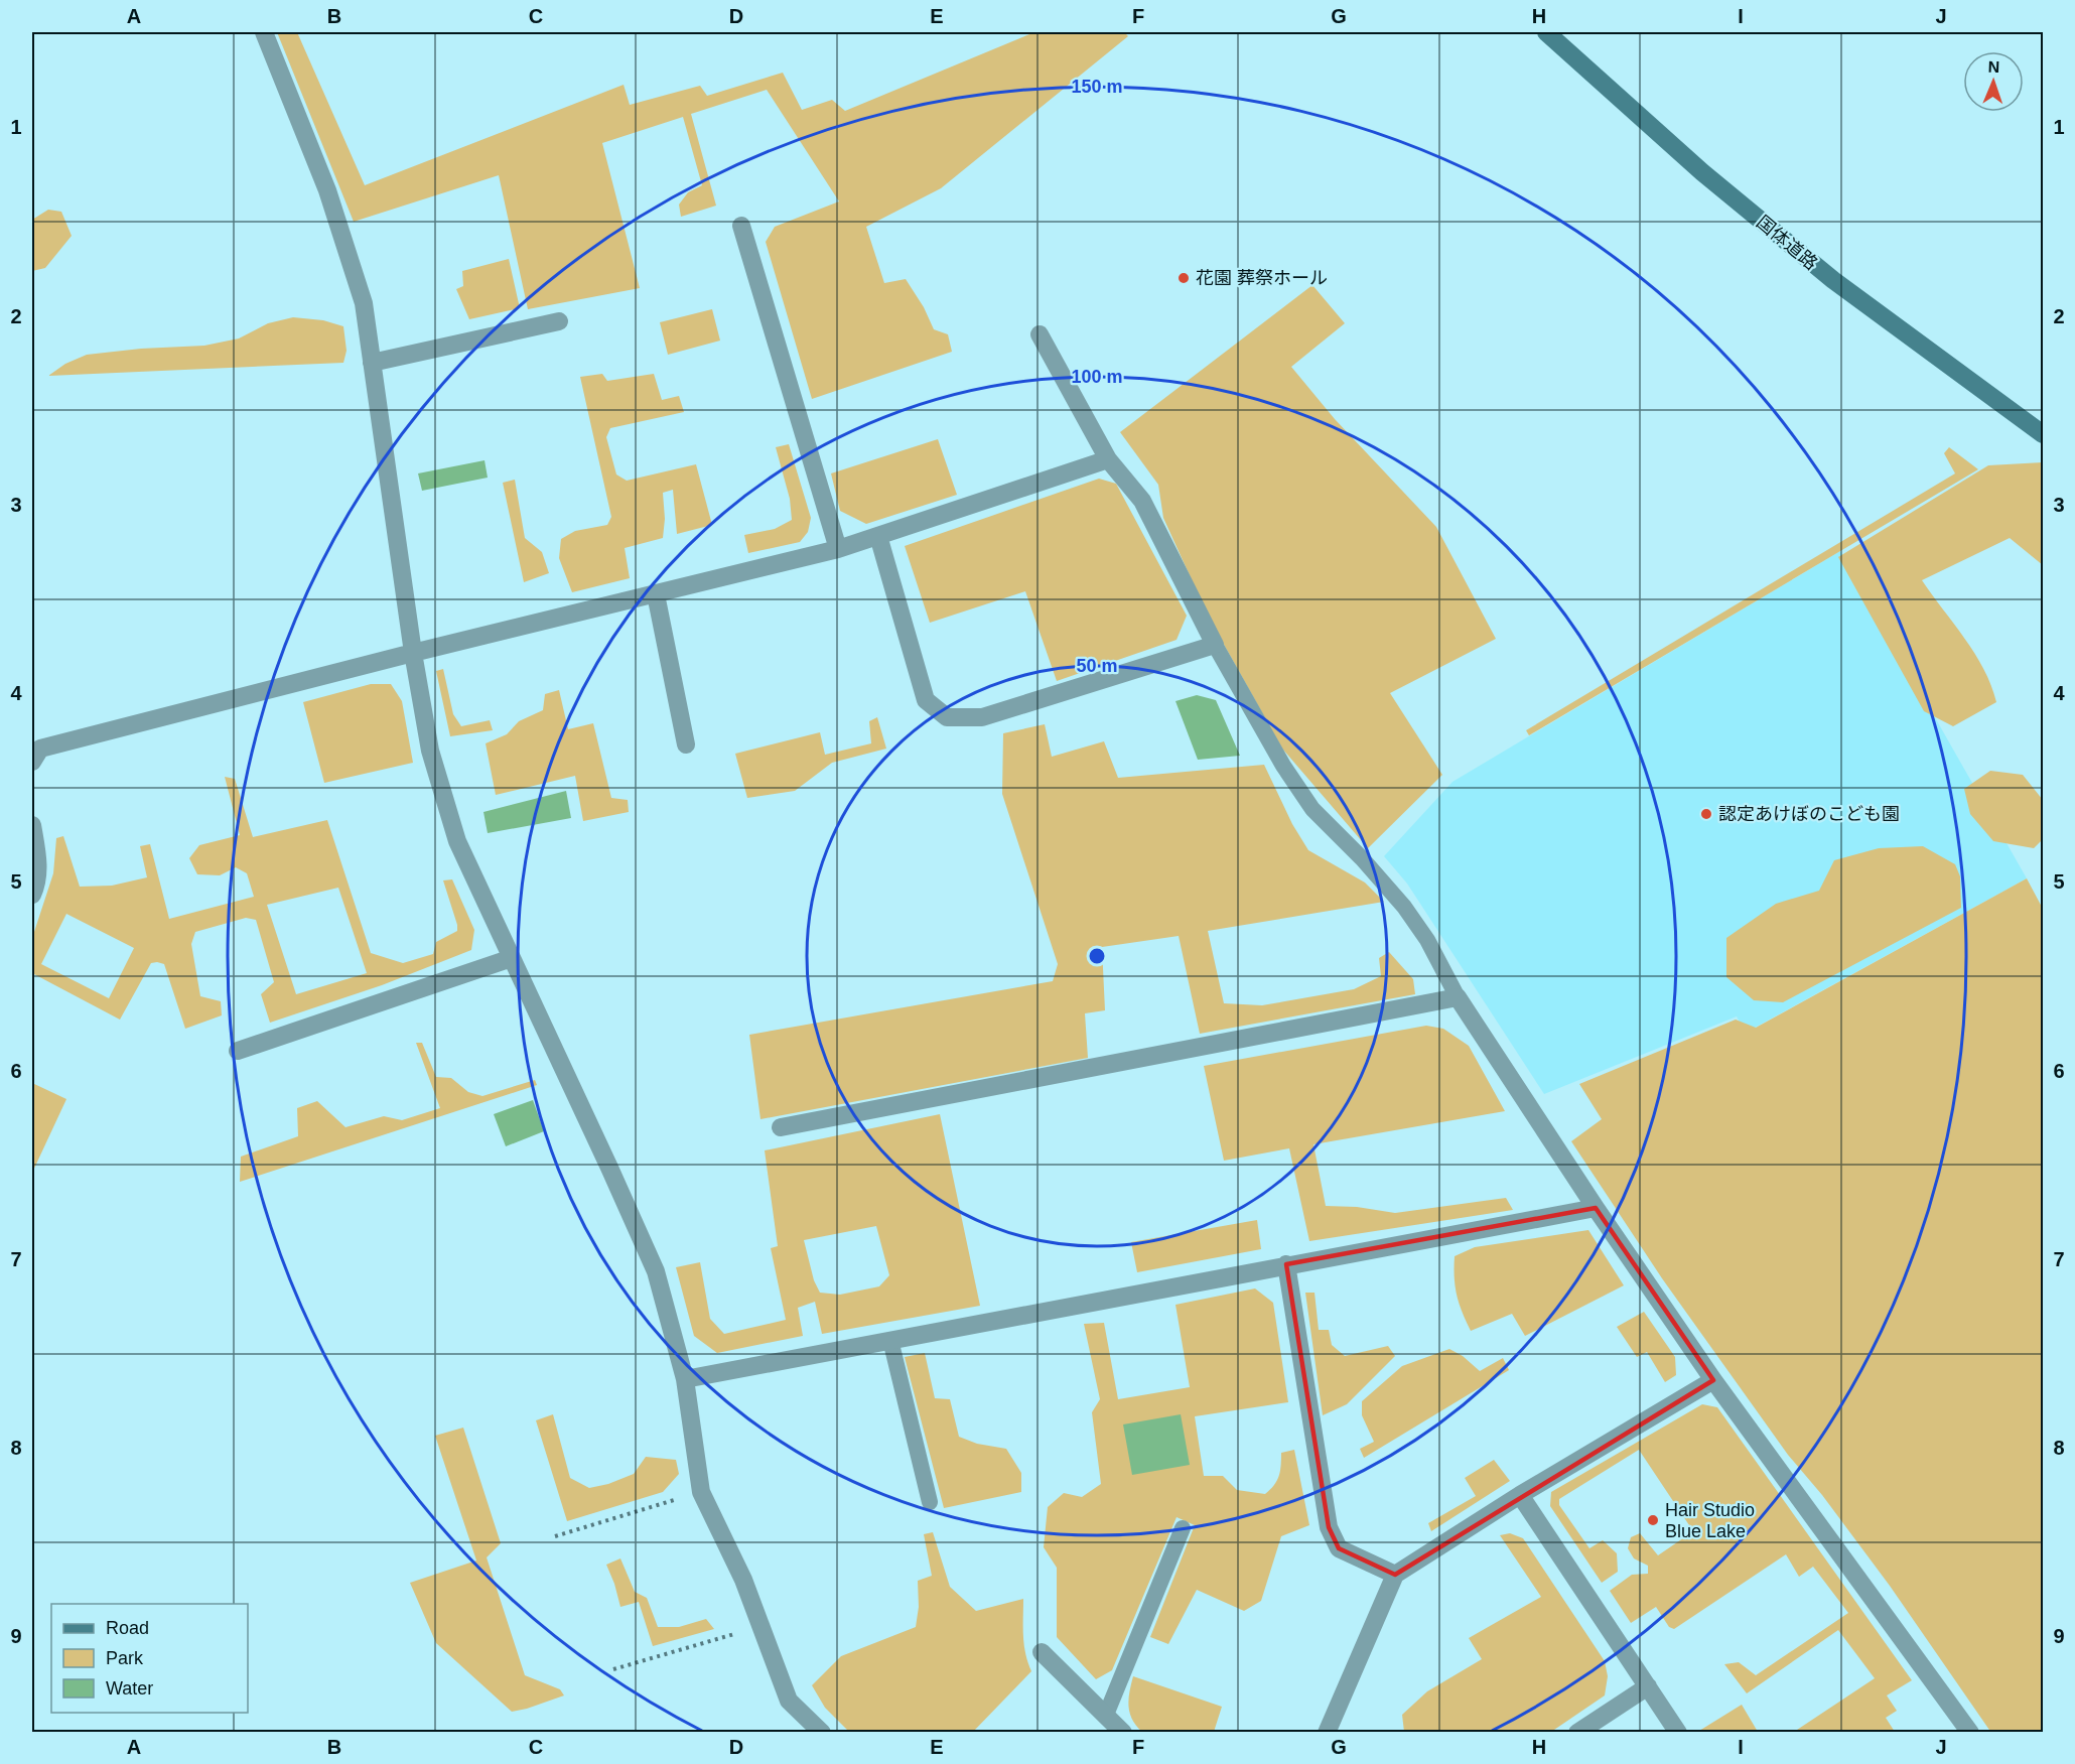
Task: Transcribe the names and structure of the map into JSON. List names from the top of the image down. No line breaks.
{"streets":{"street":["国体道路"]},"places":["花園 葬祭ホール","認定あけぼのこども園","Hair Studio Blue Lake"],"legend":["Road","Park","Water"],"north":"top","grid":{"columns":["A","B","C","D","E","F","G","H","I","J"],"rows":["1","2","3","4","5","6","7","8","9"]},"rings":["150 m","100 m","50 m"]}
